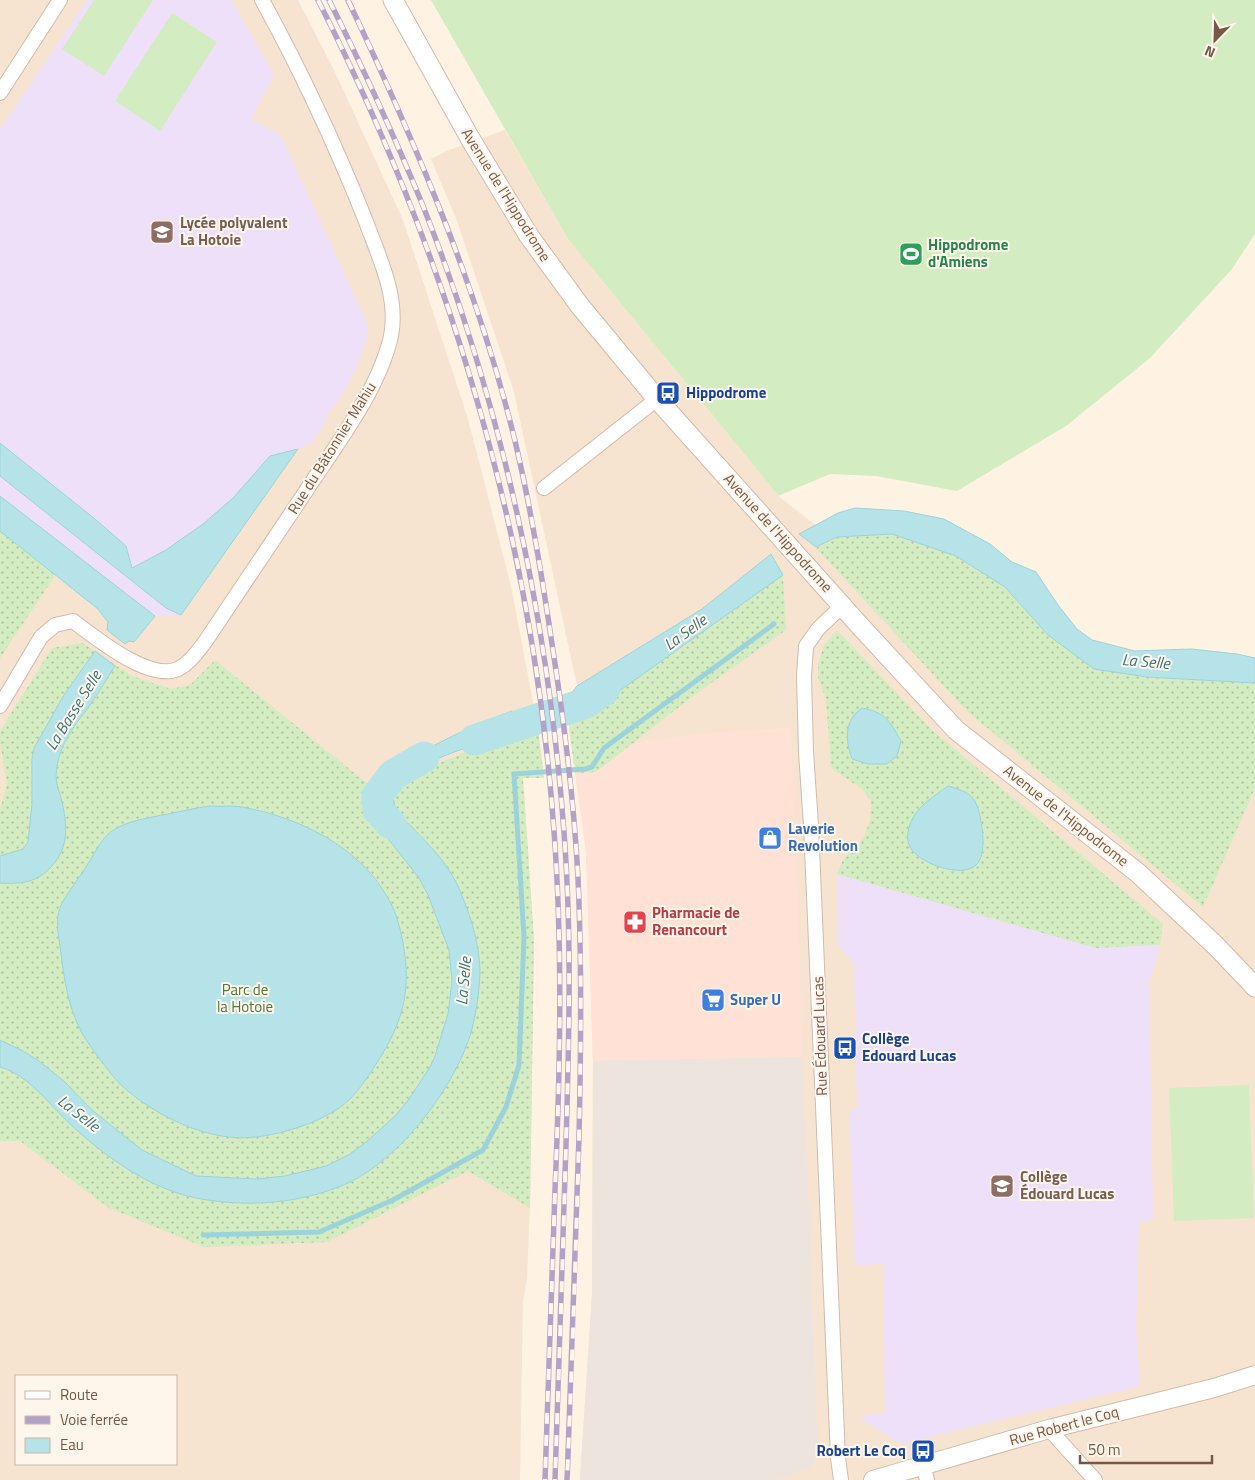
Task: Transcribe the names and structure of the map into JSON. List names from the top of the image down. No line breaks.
{"streets":{"main road":["Avenue de l'Hippodrome"],"street":["Rue du Bâtonnier Mahiu","Rue Édouard Lucas","Rue Robert le Coq"]},"crossings":[["Avenue de l'Hippodrome","Rue Édouard Lucas"]],"water":["La Selle","La Basse Selle"],"parks":["Parc de la Hotoie"],"places":{"school or university":["Lycée polyvalent La Hotoie","Collège Édouard Lucas"],"sports":["Hippodrome d'Amiens"],"bus stop":["Hippodrome","Collège Edouard Lucas","Robert Le Coq"],"shop":["Laverie Revolution"],"pharmacy":["Pharmacie de Renancourt"],"supermarket":["Super U"]},"legend":["Route","Voie ferrée","Eau"],"scale_bar":"50 m","north":"bottom left"}
